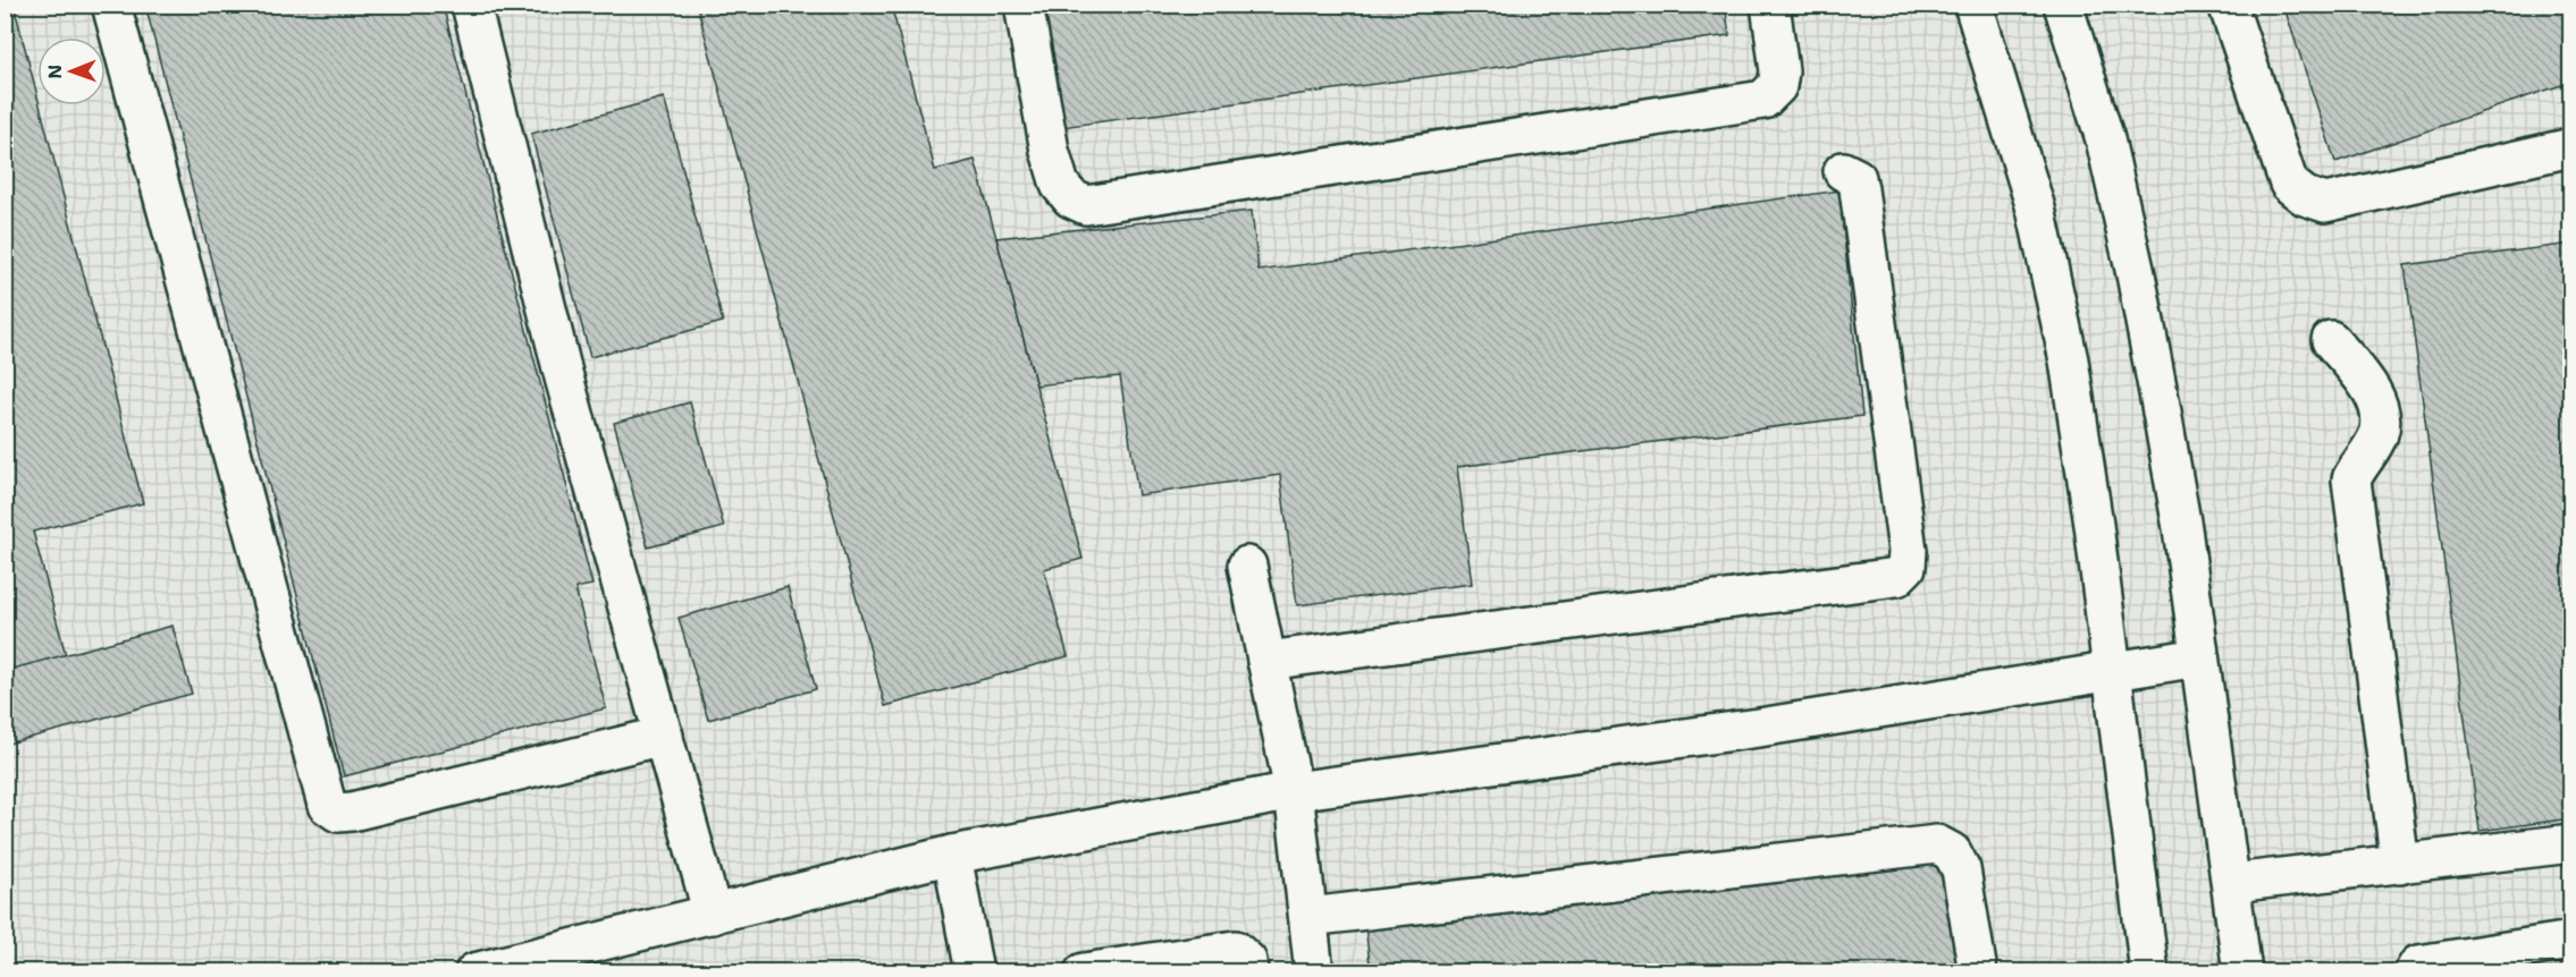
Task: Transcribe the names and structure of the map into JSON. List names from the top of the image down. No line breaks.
{"north":"left"}
